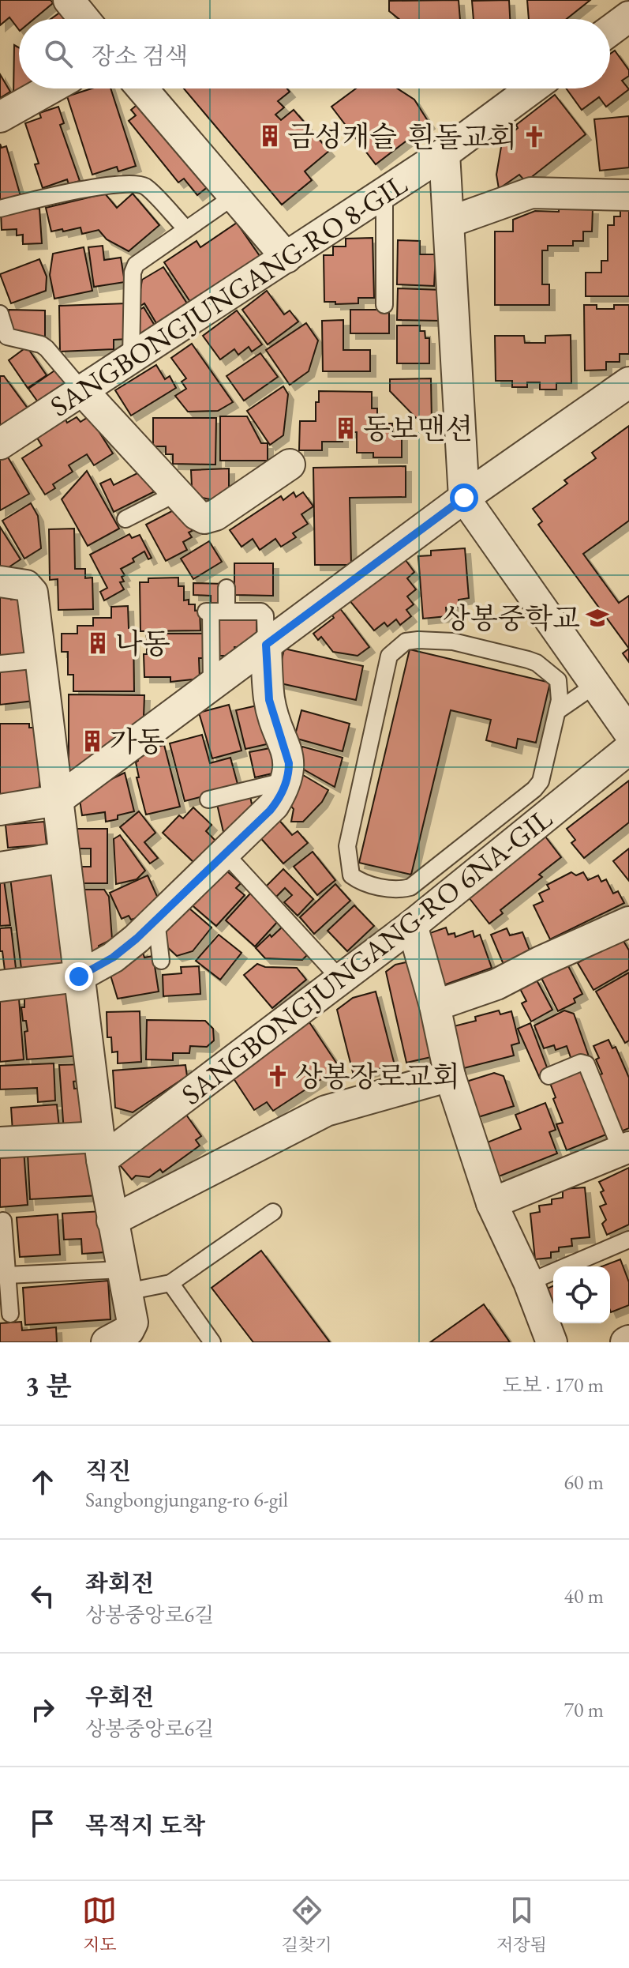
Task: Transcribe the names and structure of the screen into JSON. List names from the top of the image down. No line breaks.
{"streets":{"street":["SANGBONGJUNGANG-RO 8-GIL","SANGBONGJUNGANG-RO 6NA-GIL"]},"places":{"building":["금성캐슬","동보맨션","나동","가동"],"church":["흰돌교회","상봉장로교회"],"school or university":["상봉중학교"]},"page":{"search":"장소 검색","heading":["3 분","도보 · 170 m"],"list":[["직진","Sangbongjungang-ro 6-gil","60 m"],["좌회전","상봉중앙로6길","40 m"],["우회전","상봉중앙로6길","70 m"],"목적지 도착"],"nav":["지도","길찾기","저장됨"]}}
